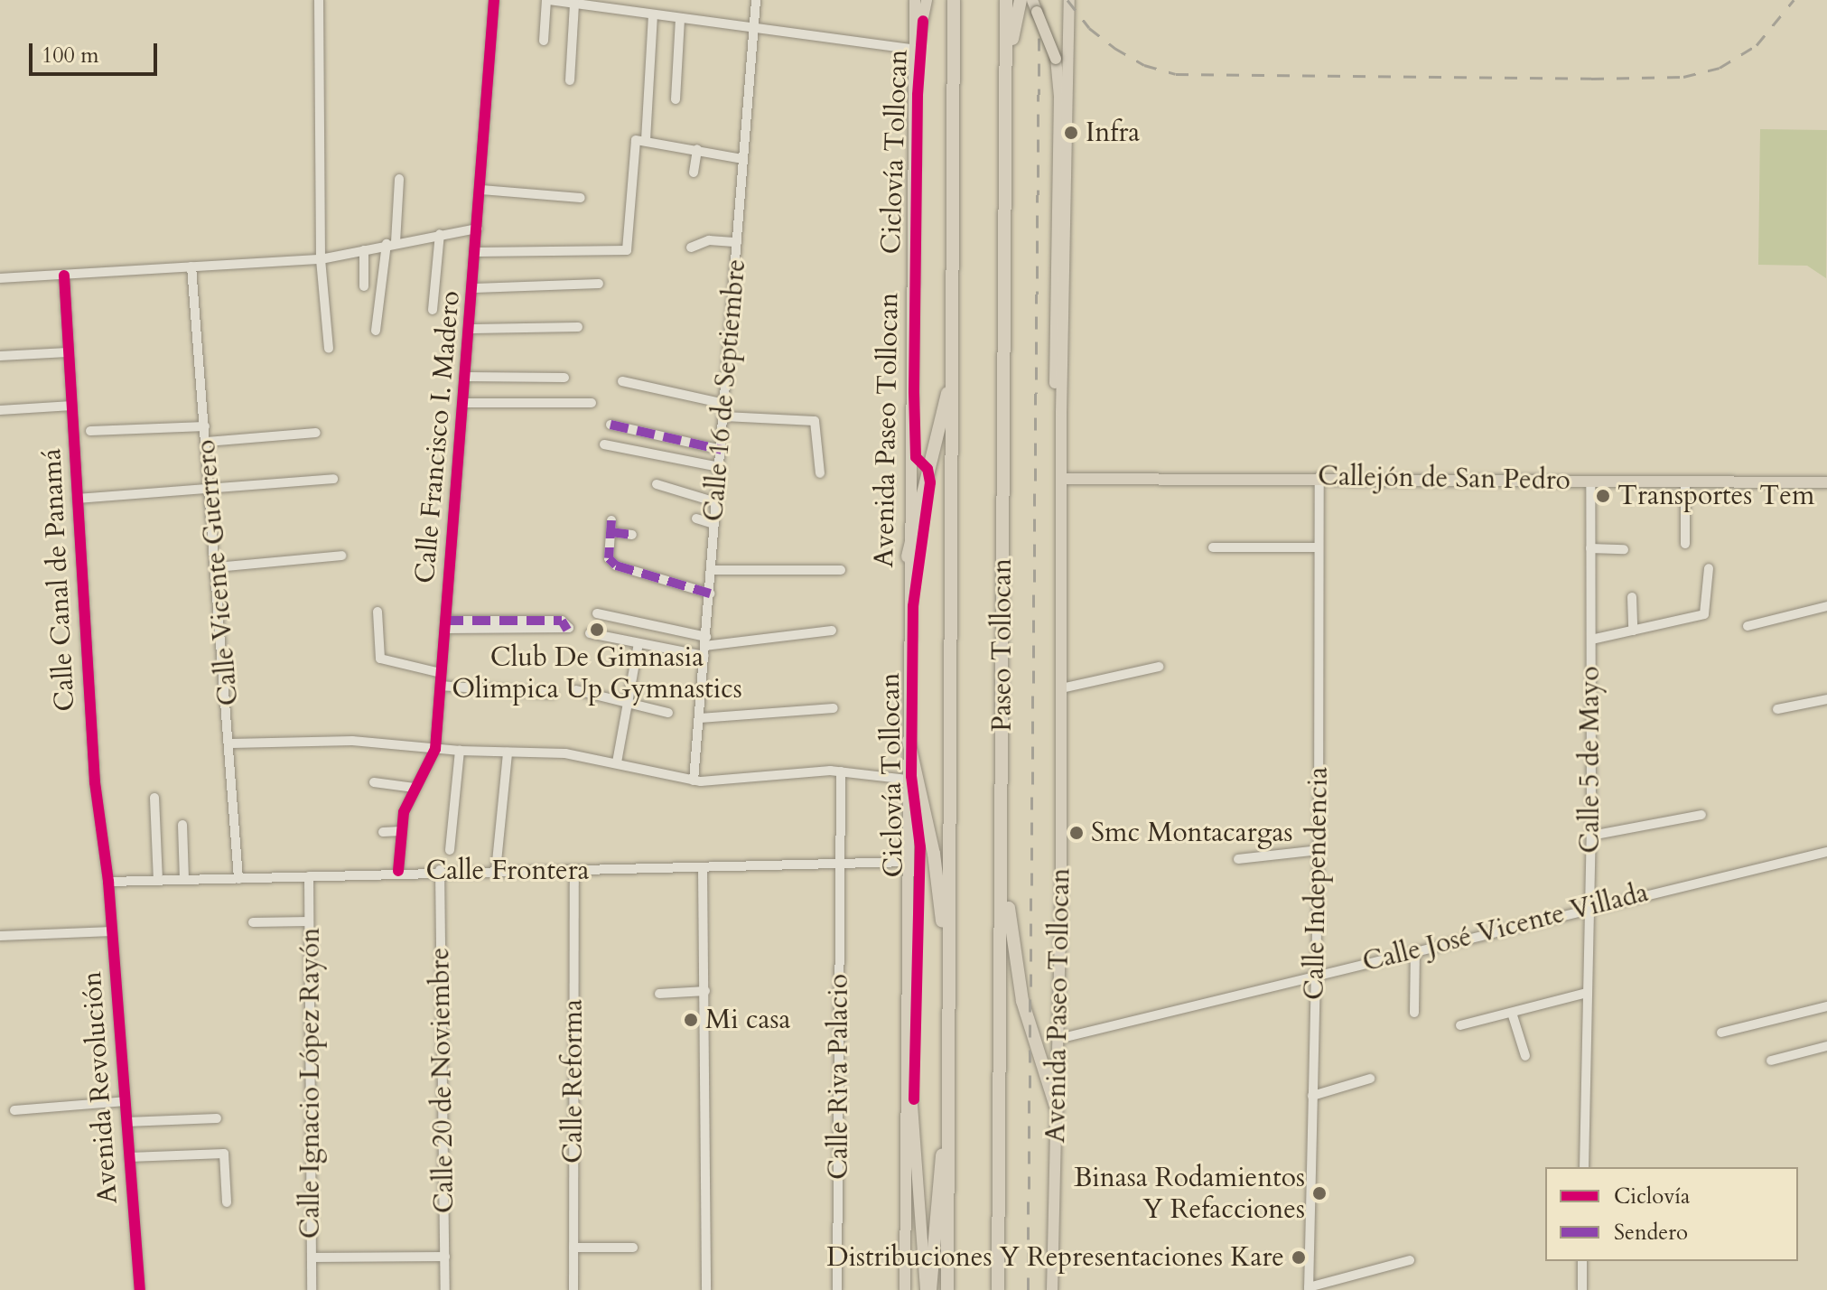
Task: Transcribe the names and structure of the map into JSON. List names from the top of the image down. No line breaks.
{"streets":{"highway":["Paseo Tollocan"],"main road":["Avenida Paseo Tollocan","Callejón de San Pedro"],"street":["Calle 16 de Septiembre","Calle Francisco I. Madero","Calle Vicente Guerrero","Calle Canal de Panamá","Calle 5 de Mayo","Calle Frontera","Calle Independencia","Calle José Vicente Villada","Calle Riva Palacio","Calle 20 de Noviembre","Calle Reforma","Calle Ignacio López Rayón","Avenida Revolución"],"cycle path":["Ciclovía Tollocan"]},"crossings":[["Avenida Paseo Tollocan","Callejón de San Pedro"],["Avenida Paseo Tollocan","Calle Frontera"],["Avenida Paseo Tollocan","Calle José Vicente Villada"],["Calle Francisco I. Madero","Calle Frontera"],["Callejón de San Pedro","Calle 5 de Mayo"],["Callejón de San Pedro","Calle Independencia"],["Calle Vicente Guerrero","Calle Frontera"],["Calle Canal de Panamá","Calle Frontera"],["Calle Canal de Panamá","Avenida Revolución"],["Calle 5 de Mayo","Calle José Vicente Villada"],["Calle Frontera","Calle Riva Palacio"],["Calle Frontera","Calle 20 de Noviembre"],["Calle Frontera","Calle Reforma"],["Calle Frontera","Calle Ignacio López Rayón"],["Calle Frontera","Avenida Revolución"],["Calle Independencia","Calle José Vicente Villada"]],"places":["Infra","Transportes Tem","Club De Gimnasia Olimpica Up Gymnastics","Smc Montacargas","Mi casa","Binasa Rodamientos Y Refacciones","Distribuciones Y Representaciones Kare"],"legend":["Ciclovía","Sendero"],"scale_bar":"100 m"}
